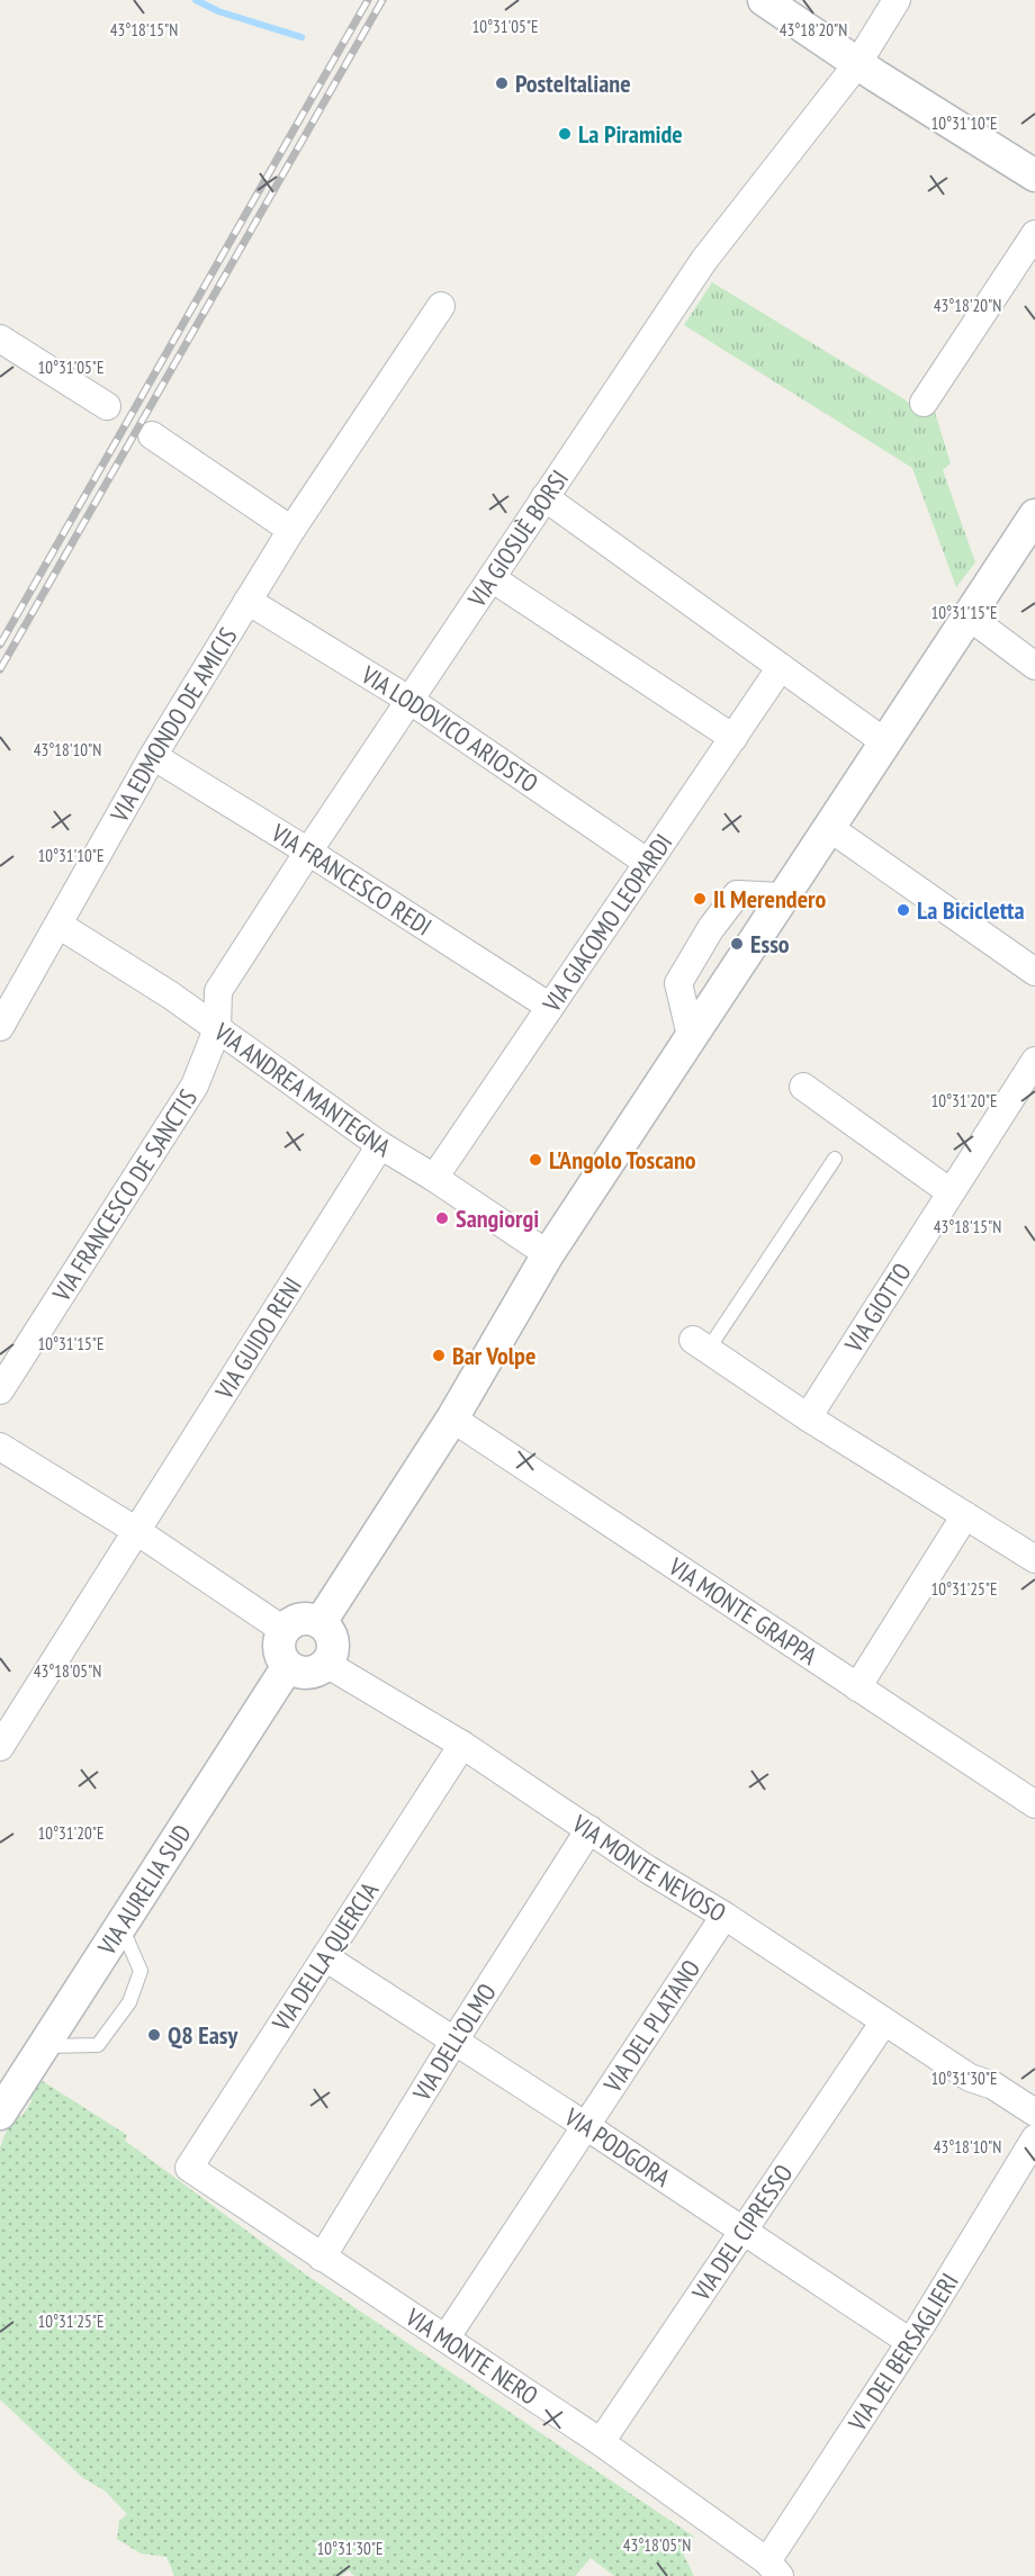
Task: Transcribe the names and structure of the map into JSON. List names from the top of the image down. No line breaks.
{"streets":{"street":["VIA GIOSUÈ BORSI","VIA EDMONDO DE AMICIS","VIA LODOVICO ARIOSTO","VIA FRANCESCO REDI","VIA GIACOMO LEOPARDI","VIA ANDREA MANTEGNA","VIA FRANCESCO DE SANCTIS","VIA GIOTTO","VIA GUIDO RENI","VIA MONTE GRAPPA","VIA MONTE NEVOSO","VIA AURELIA SUD","VIA DELLA QUERCIA","VIA DEL PLATANO","VIA DELL'OLMO","VIA PODGORA","VIA DEL CIPRESSO","VIA DEI BERSAGLIERI","VIA MONTE NERO"]},"crossings":[["VIA GIOSUÈ BORSI","VIA LODOVICO ARIOSTO"],["VIA GIOSUÈ BORSI","VIA FRANCESCO REDI"],["VIA GIOSUÈ BORSI","VIA ANDREA MANTEGNA"],["VIA GIOSUÈ BORSI","VIA FRANCESCO DE SANCTIS"],["VIA EDMONDO DE AMICIS","VIA LODOVICO ARIOSTO"],["VIA EDMONDO DE AMICIS","VIA FRANCESCO REDI"],["VIA EDMONDO DE AMICIS","VIA ANDREA MANTEGNA"],["VIA LODOVICO ARIOSTO","VIA GIACOMO LEOPARDI"],["VIA FRANCESCO REDI","VIA GIACOMO LEOPARDI"],["VIA GIACOMO LEOPARDI","VIA ANDREA MANTEGNA"],["VIA ANDREA MANTEGNA","VIA FRANCESCO DE SANCTIS"],["VIA ANDREA MANTEGNA","VIA GUIDO RENI"],["VIA MONTE NEVOSO","VIA AURELIA SUD"],["VIA MONTE NEVOSO","VIA DELLA QUERCIA"],["VIA MONTE NEVOSO","VIA DEL PLATANO"],["VIA MONTE NEVOSO","VIA DELL'OLMO"],["VIA MONTE NEVOSO","VIA DEL CIPRESSO"],["VIA DELLA QUERCIA","VIA PODGORA"],["VIA DELLA QUERCIA","VIA MONTE NERO"],["VIA DEL PLATANO","VIA PODGORA"],["VIA DEL PLATANO","VIA MONTE NERO"],["VIA DELL'OLMO","VIA PODGORA"],["VIA DELL'OLMO","VIA MONTE NERO"],["VIA PODGORA","VIA DEL CIPRESSO"],["VIA PODGORA","VIA DEI BERSAGLIERI"],["VIA DEL CIPRESSO","VIA MONTE NERO"],["VIA DEI BERSAGLIERI","VIA MONTE NERO"]],"places":["PosteItaliane","La Piramide","Il Merendero","La Bicicletta","Esso","L'Angolo Toscano","Sangiorgi","Bar Volpe","Q8 Easy"],"coordinates":["10°31'05\"E","43°18'15\"N","43°18'20\"N","10°31'10\"E","10°31'15\"E","43°18'10\"N","10°31'20\"E","10°31'25\"E","43°18'05\"N","10°31'30\"E"]}
